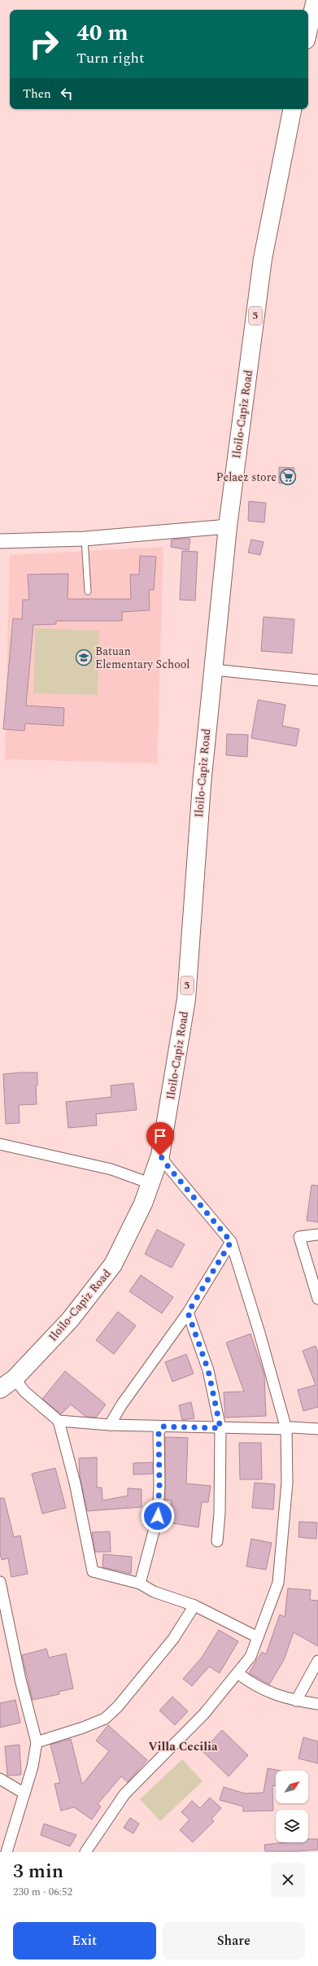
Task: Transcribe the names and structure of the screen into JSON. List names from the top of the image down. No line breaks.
{"streets":{"highway":["5","Iloilo-Capiz Road"]},"districts":["Villa Cecilia"],"places":{"supermarket":["Pelaez store"],"school or university":["Batuan Elementary School"]},"north":"top right","page":{"turn":["40 m","Turn right"],"then":"Then","heading":["3 min","230 m · 06:52"],"buttons":["Exit","Share"]}}
